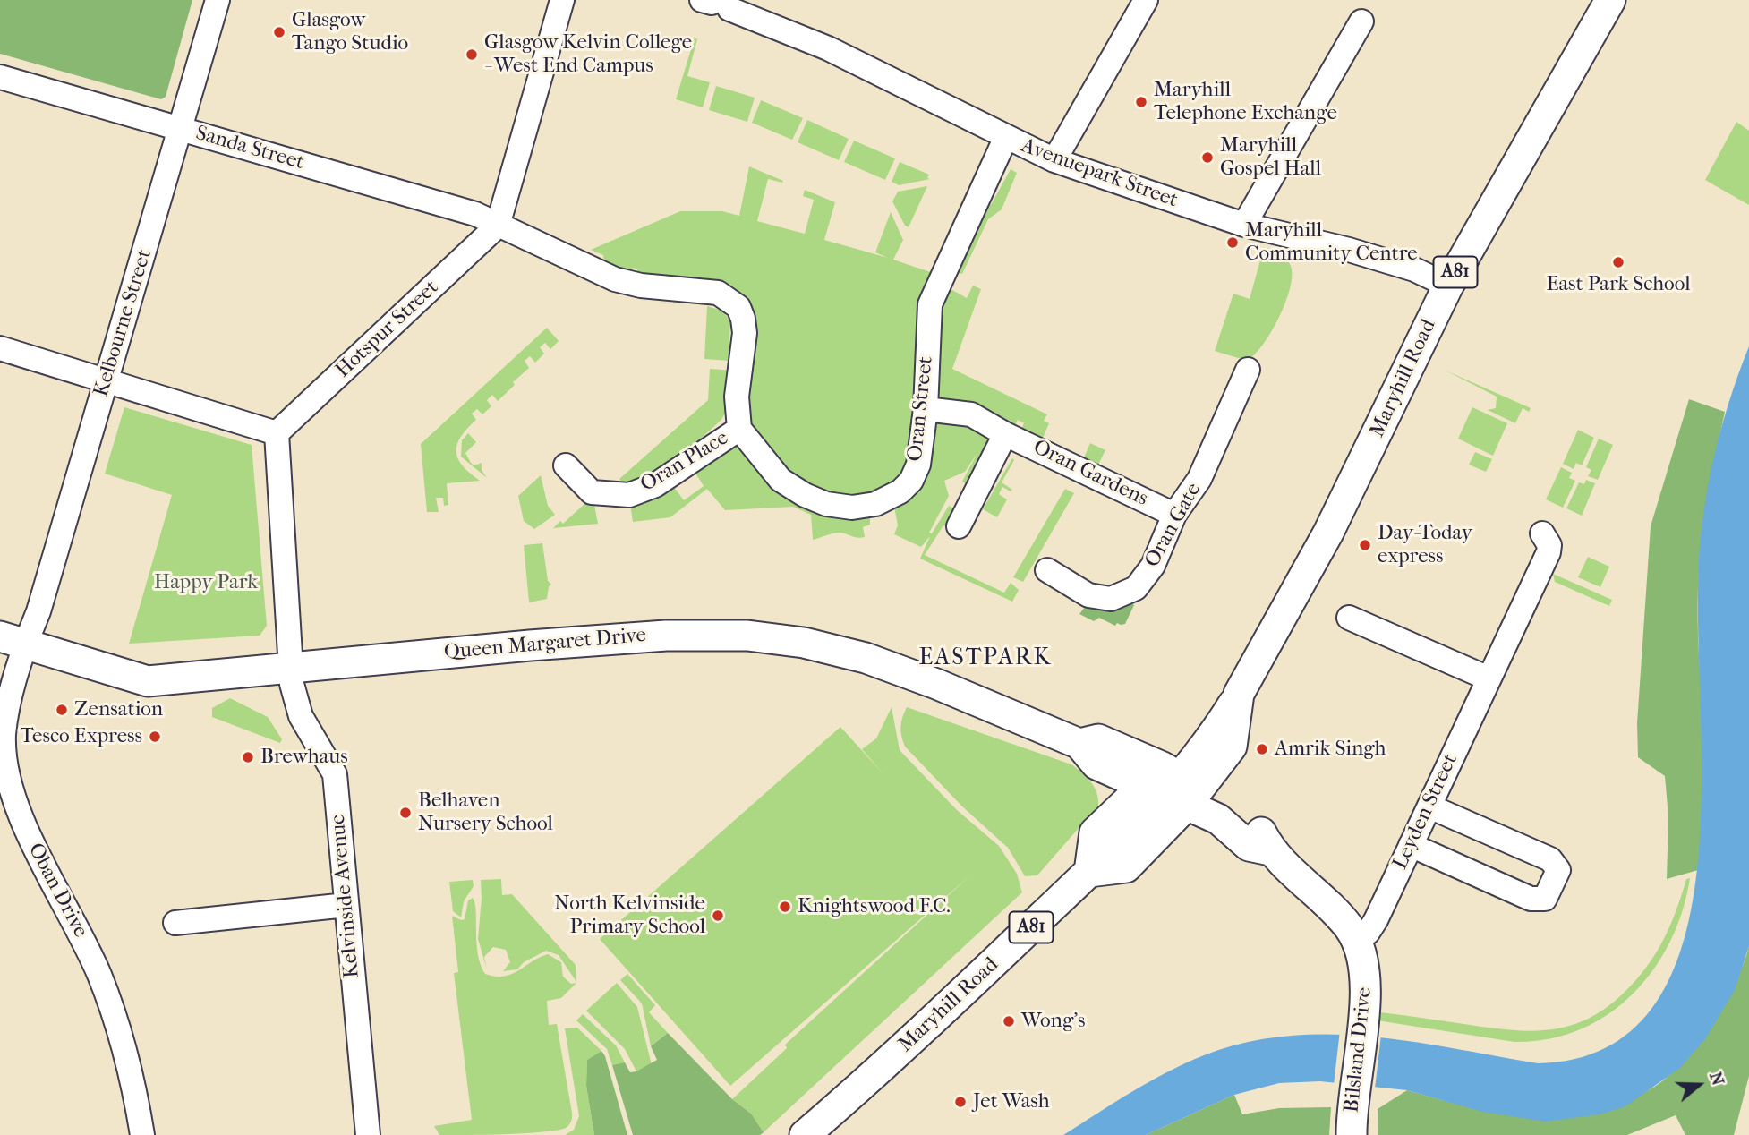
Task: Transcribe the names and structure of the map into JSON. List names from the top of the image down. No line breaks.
{"streets":{"main road":["A81","Maryhill Road","Queen Margaret Drive","Bilsland Drive"],"street":["Sanda Street","Avenuepark Street","Kelbourne Street","Hotspur Street","Oran Street","Oran Place","Oran Gardens","Oran Gate","Leyden Street","Oban Drive","Kelvinside Avenue"]},"crossings":[["Sanda Street","Kelbourne Street"],["Sanda Street","Hotspur Street"],["Avenuepark Street","Maryhill Road"],["Avenuepark Street","Oran Street"],["Kelbourne Street","Queen Margaret Drive"],["Kelbourne Street","Oban Drive"],["Maryhill Road","Queen Margaret Drive"],["Maryhill Road","Bilsland Drive"],["Oran Street","Oran Place"],["Oran Street","Oran Gardens"],["Oran Gardens","Oran Gate"],["Queen Margaret Drive","Oban Drive"],["Queen Margaret Drive","Kelvinside Avenue"],["Queen Margaret Drive","Bilsland Drive"],["Leyden Street","Bilsland Drive"]],"districts":["EASTPARK"],"parks":["Happy Park"],"places":["Glasgow Tango Studio","Glasgow Kelvin College - West End Campus","Maryhill Telephone Exchange","Maryhill Gospel Hall","Maryhill Community Centre","East Park School","Day-Today express","Zensation","Tesco Express","Amrik Singh","Brewhaus","Belhaven Nursery School","Knightswood F.C.","North Kelvinside Primary School","Wong's","Jet Wash"],"north":"right"}
